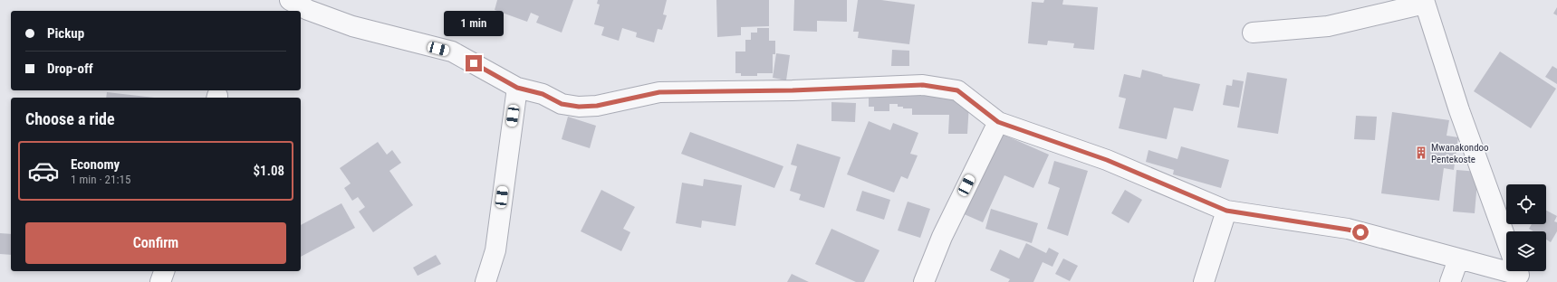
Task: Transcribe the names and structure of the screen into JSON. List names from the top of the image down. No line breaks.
{"places":{"building":["Mwanakondoo Pentekoste"]},"page":{"bubble":"1 min","banner":["Pickup","Drop-off"],"heading":"Choose a ride","list":[{"name":"Economy","note":"1 min · 21:15","value":"$1.08"}],"buttons":"Confirm"}}
